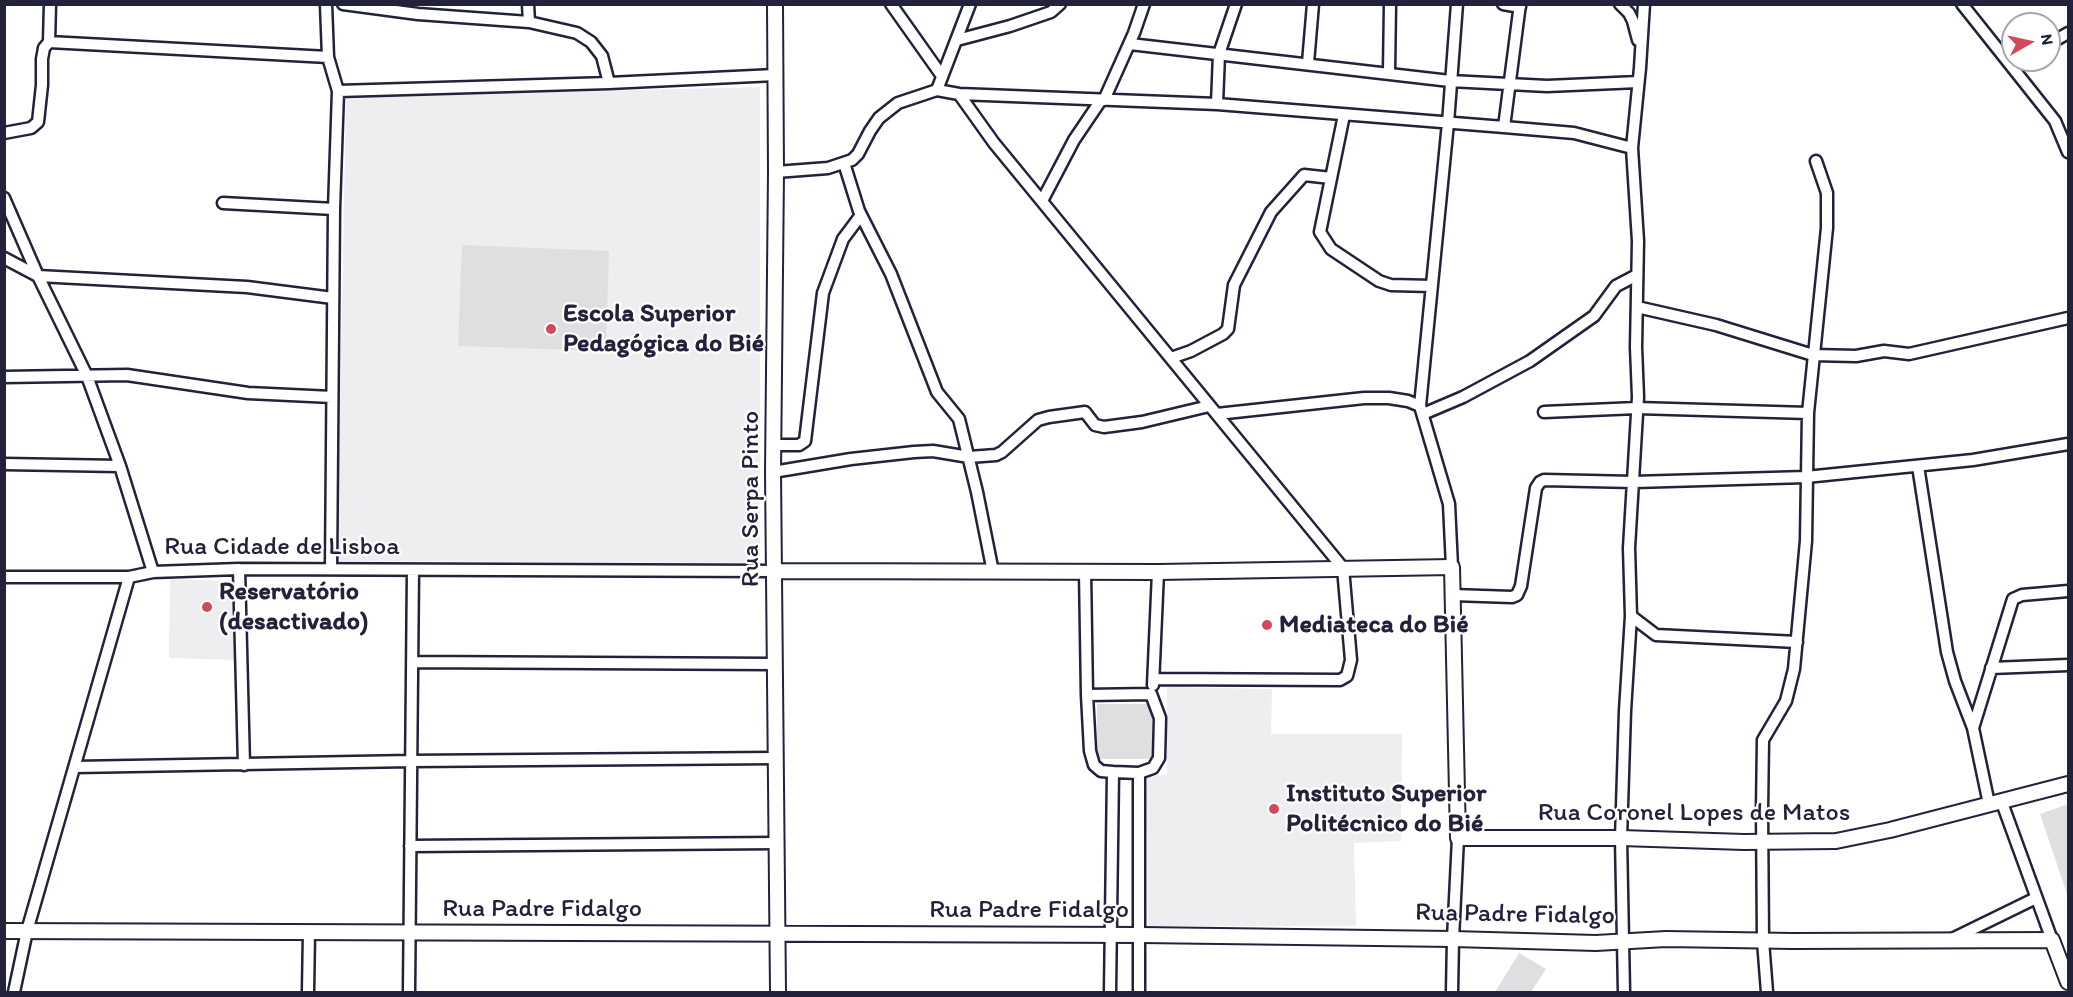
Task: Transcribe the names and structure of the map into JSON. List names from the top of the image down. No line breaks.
{"streets":{"street":["Rua Serpa Pinto","Rua Cidade de Lisboa","Rua Coronel Lopes de Matos","Rua Padre Fidalgo"]},"crossings":[["Rua Serpa Pinto","Rua Cidade de Lisboa"],["Rua Serpa Pinto","Rua Padre Fidalgo"]],"places":["Escola Superior Pedagógica do Bié","Reservatório (desactivado)","Mediateca do Bié","Instituto Superior Politécnico do Bié"],"north":"right"}
